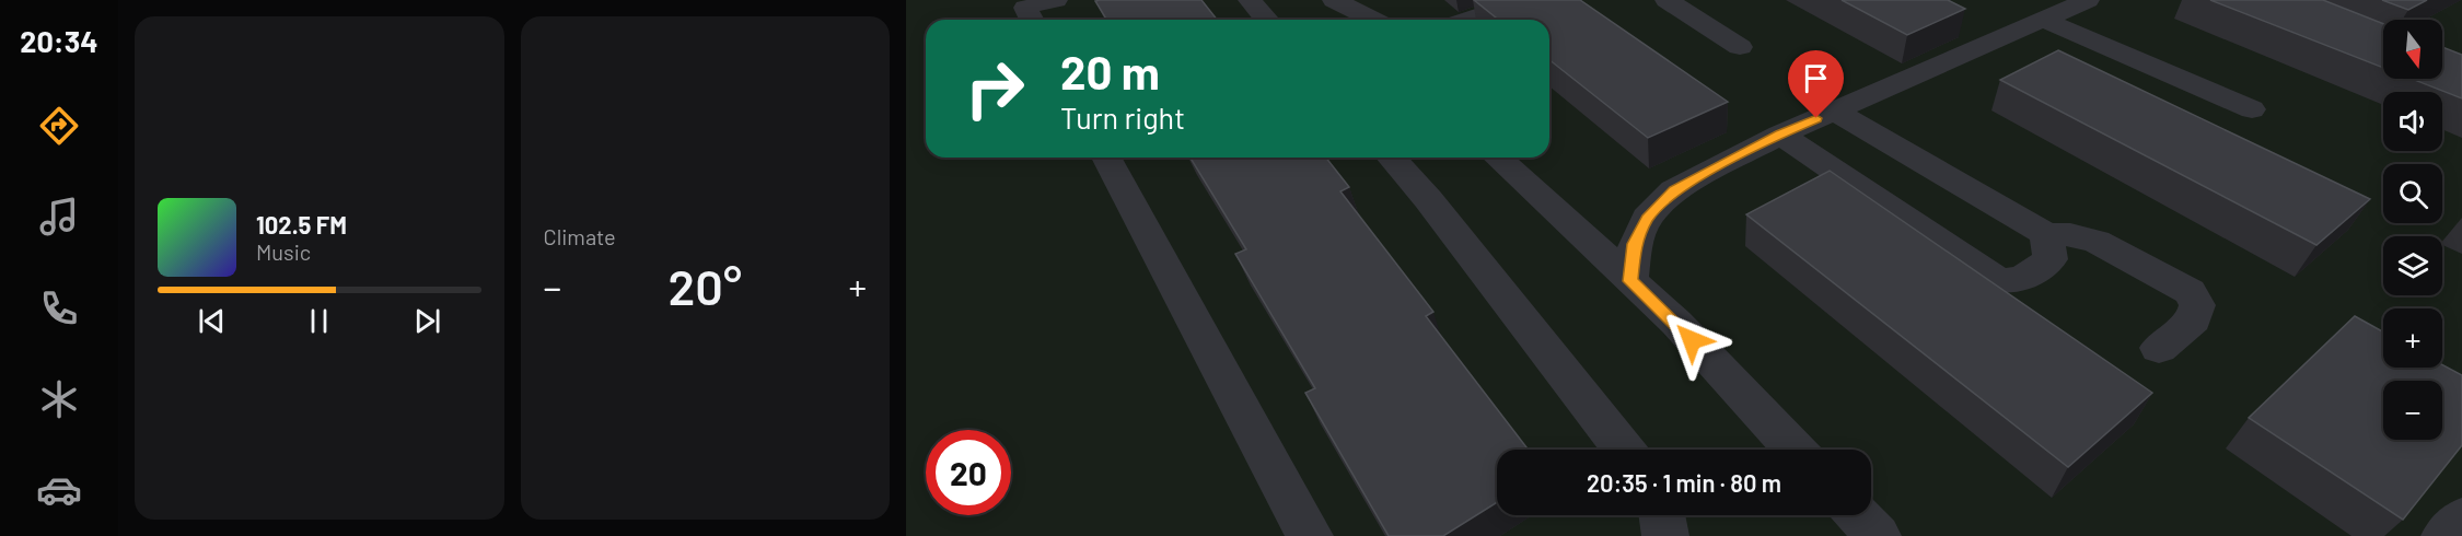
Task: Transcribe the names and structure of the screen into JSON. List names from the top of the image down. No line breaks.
{"north":"bottom","page":{"tabs":"20:34","tile":"Climate","map_buttons":["+","−"],"turn":["20 m","Turn right"],"song":["102.5 FM","Music"],"heat":["−","20°","+"],"limit":"20","trip":"20:35 · 1 min · 80 m"}}
